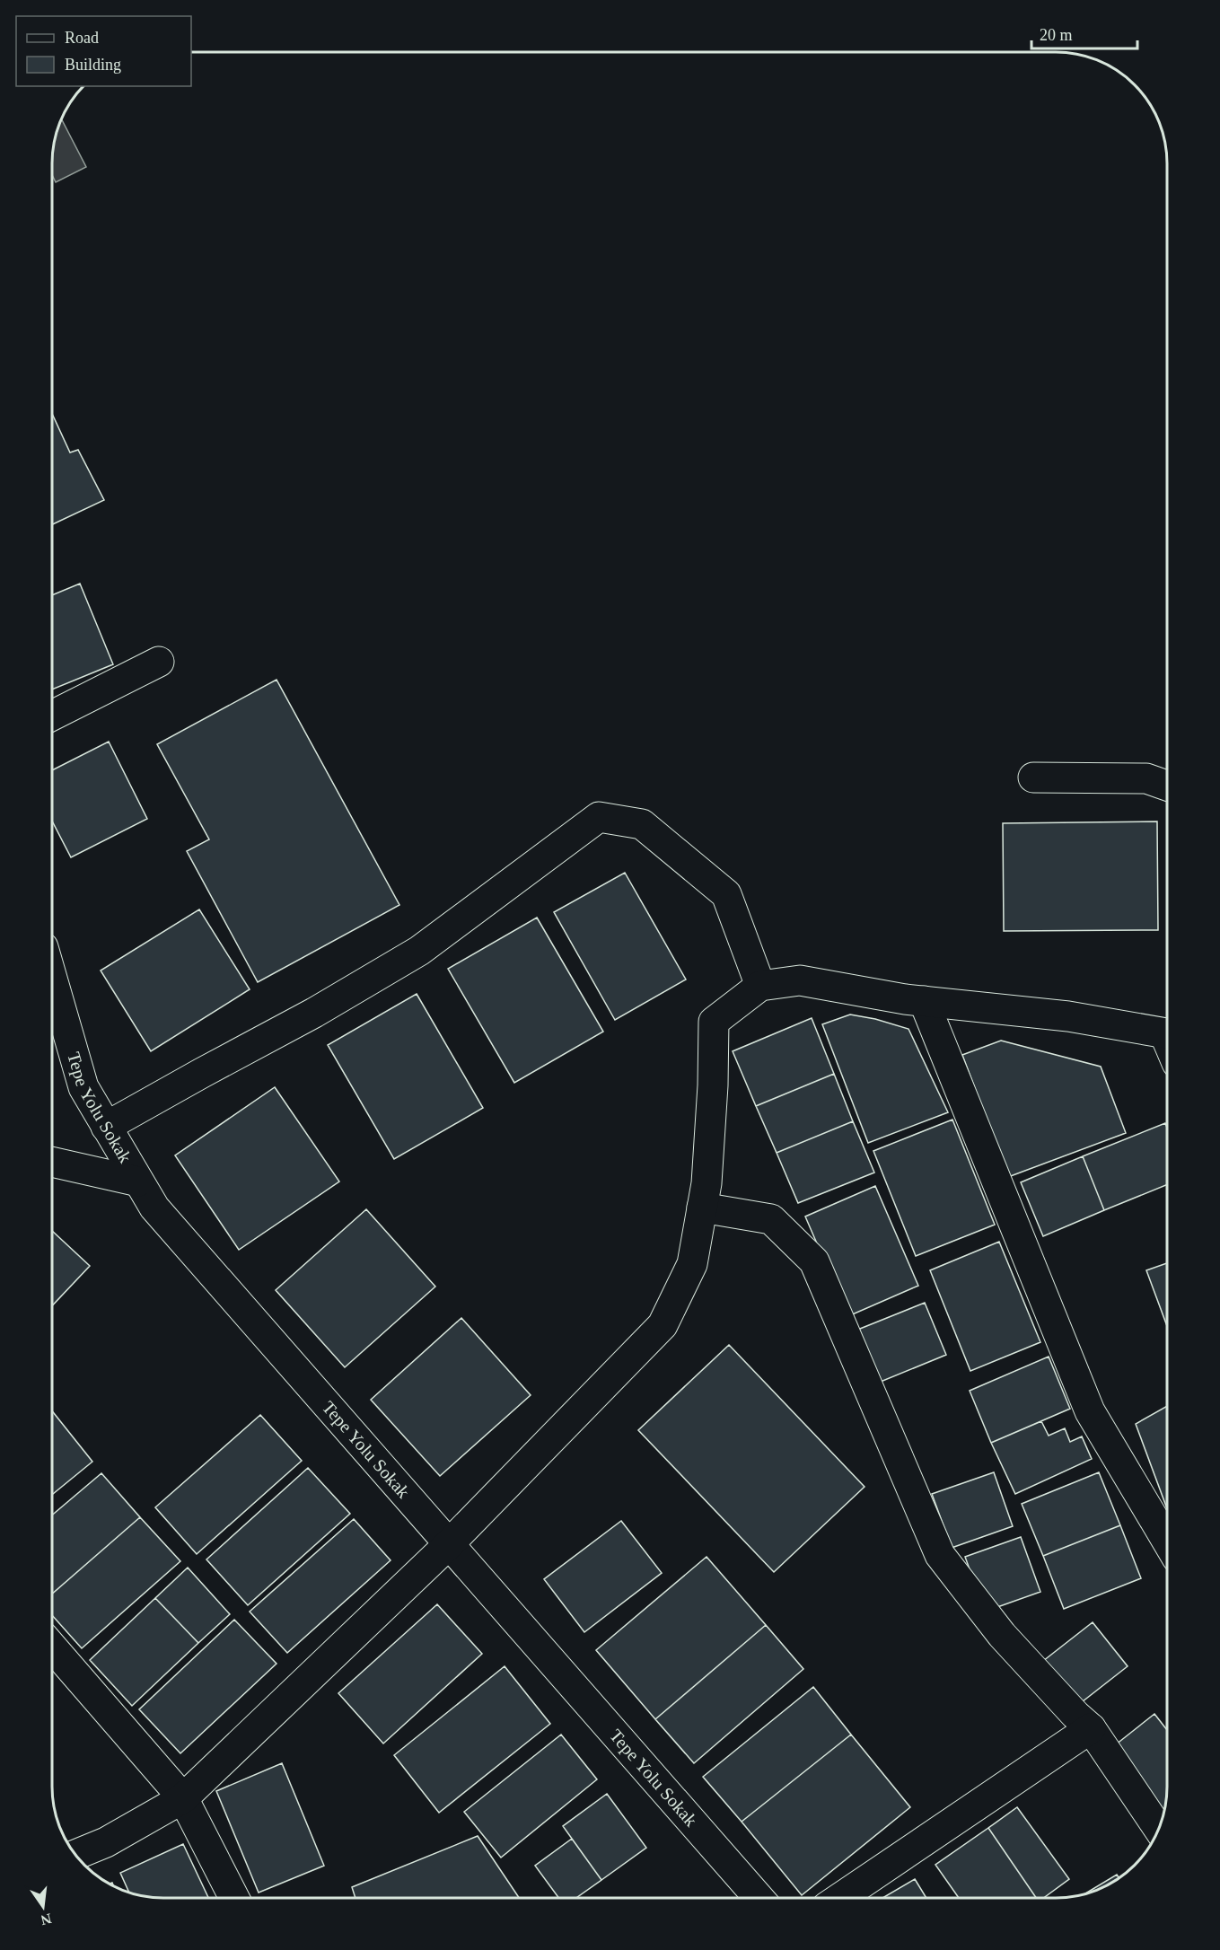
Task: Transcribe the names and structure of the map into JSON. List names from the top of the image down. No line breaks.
{"streets":{"street":["Tepe Yolu Sokak"]},"legend":["Road","Building"],"scale_bar":"20 m","north":"bottom"}
